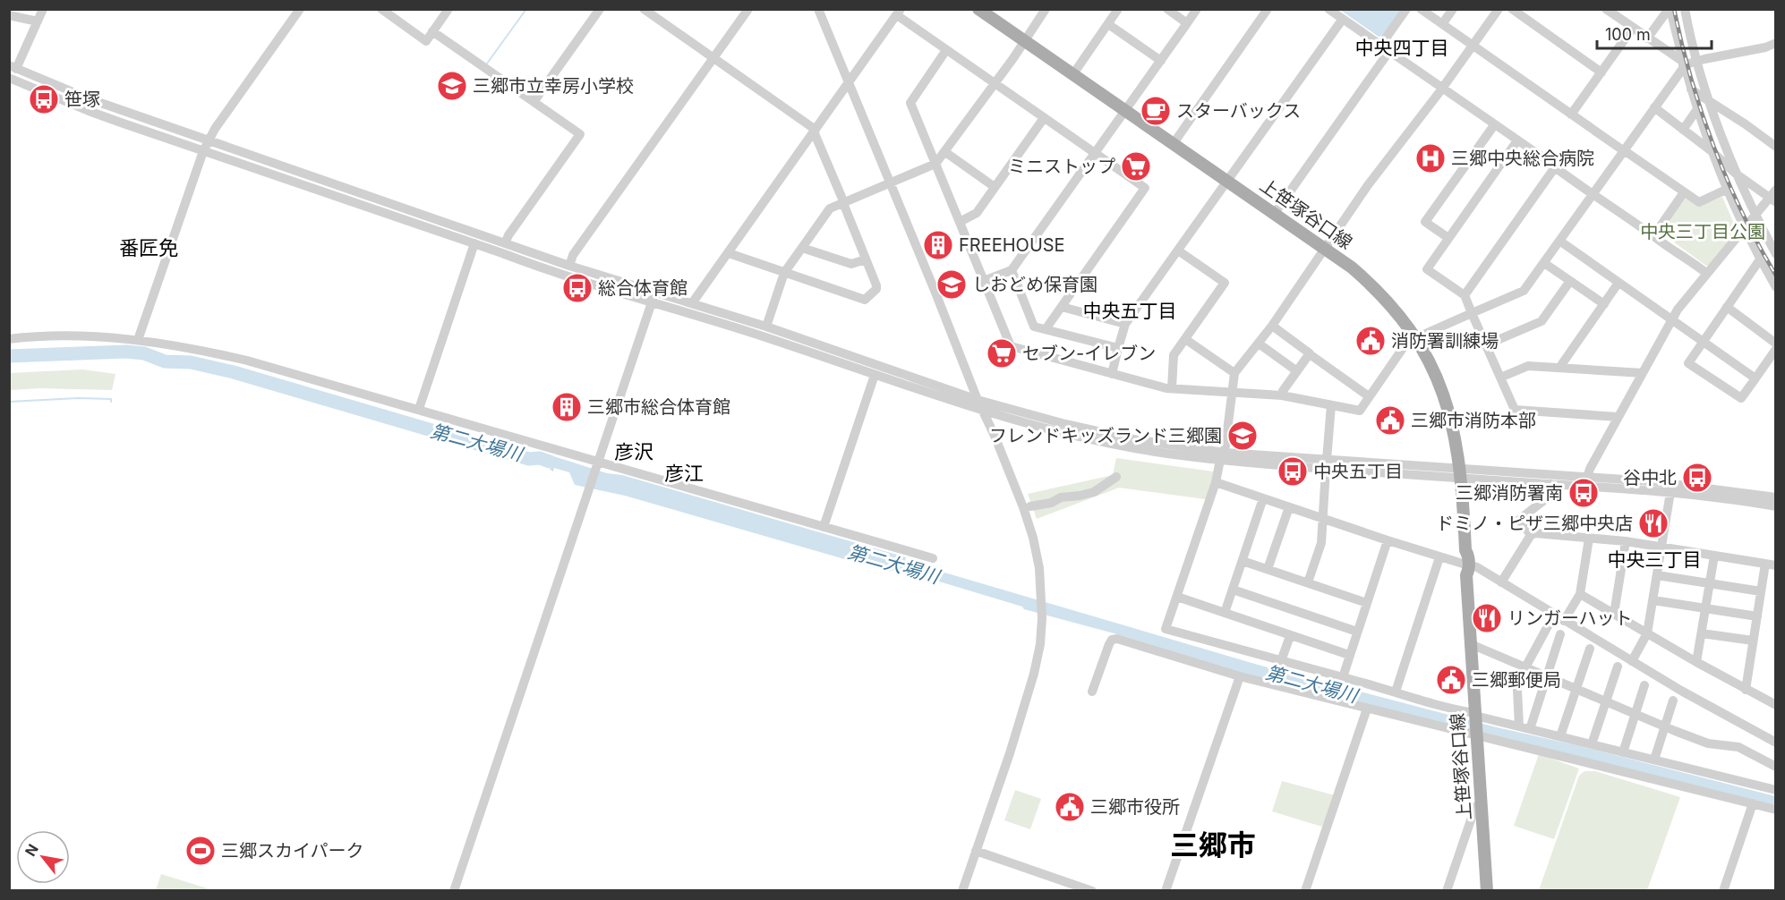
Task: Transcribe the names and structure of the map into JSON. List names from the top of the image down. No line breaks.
{"streets":{"main road":["上笹塚谷口線"]},"districts":["中央四丁目","番匠免","中央五丁目","彦沢","彦江","中央三丁目","三郷市"],"water":["第二大場川"],"parks":["中央三丁目公園"],"places":{"school or university":["三郷市立幸房小学校","しおどめ保育園","フレンドキッズランド三郷園"],"bus stop":["笹塚","総合体育館","中央五丁目","谷中北","三郷消防署南"],"cafe":["スターバックス"],"hospital":["三郷中央総合病院"],"supermarket":["ミニストップ","セブン-イレブン"],"building":["FREEHOUSE","三郷市総合体育館"],"public building":["消防署訓練場","三郷市消防本部","三郷郵便局","三郷市役所"],"restaurant":["ドミノ・ピザ三郷中央店","リンガーハット"],"sports":["三郷スカイパーク"]},"scale_bar":"100 m","north":"top left"}
